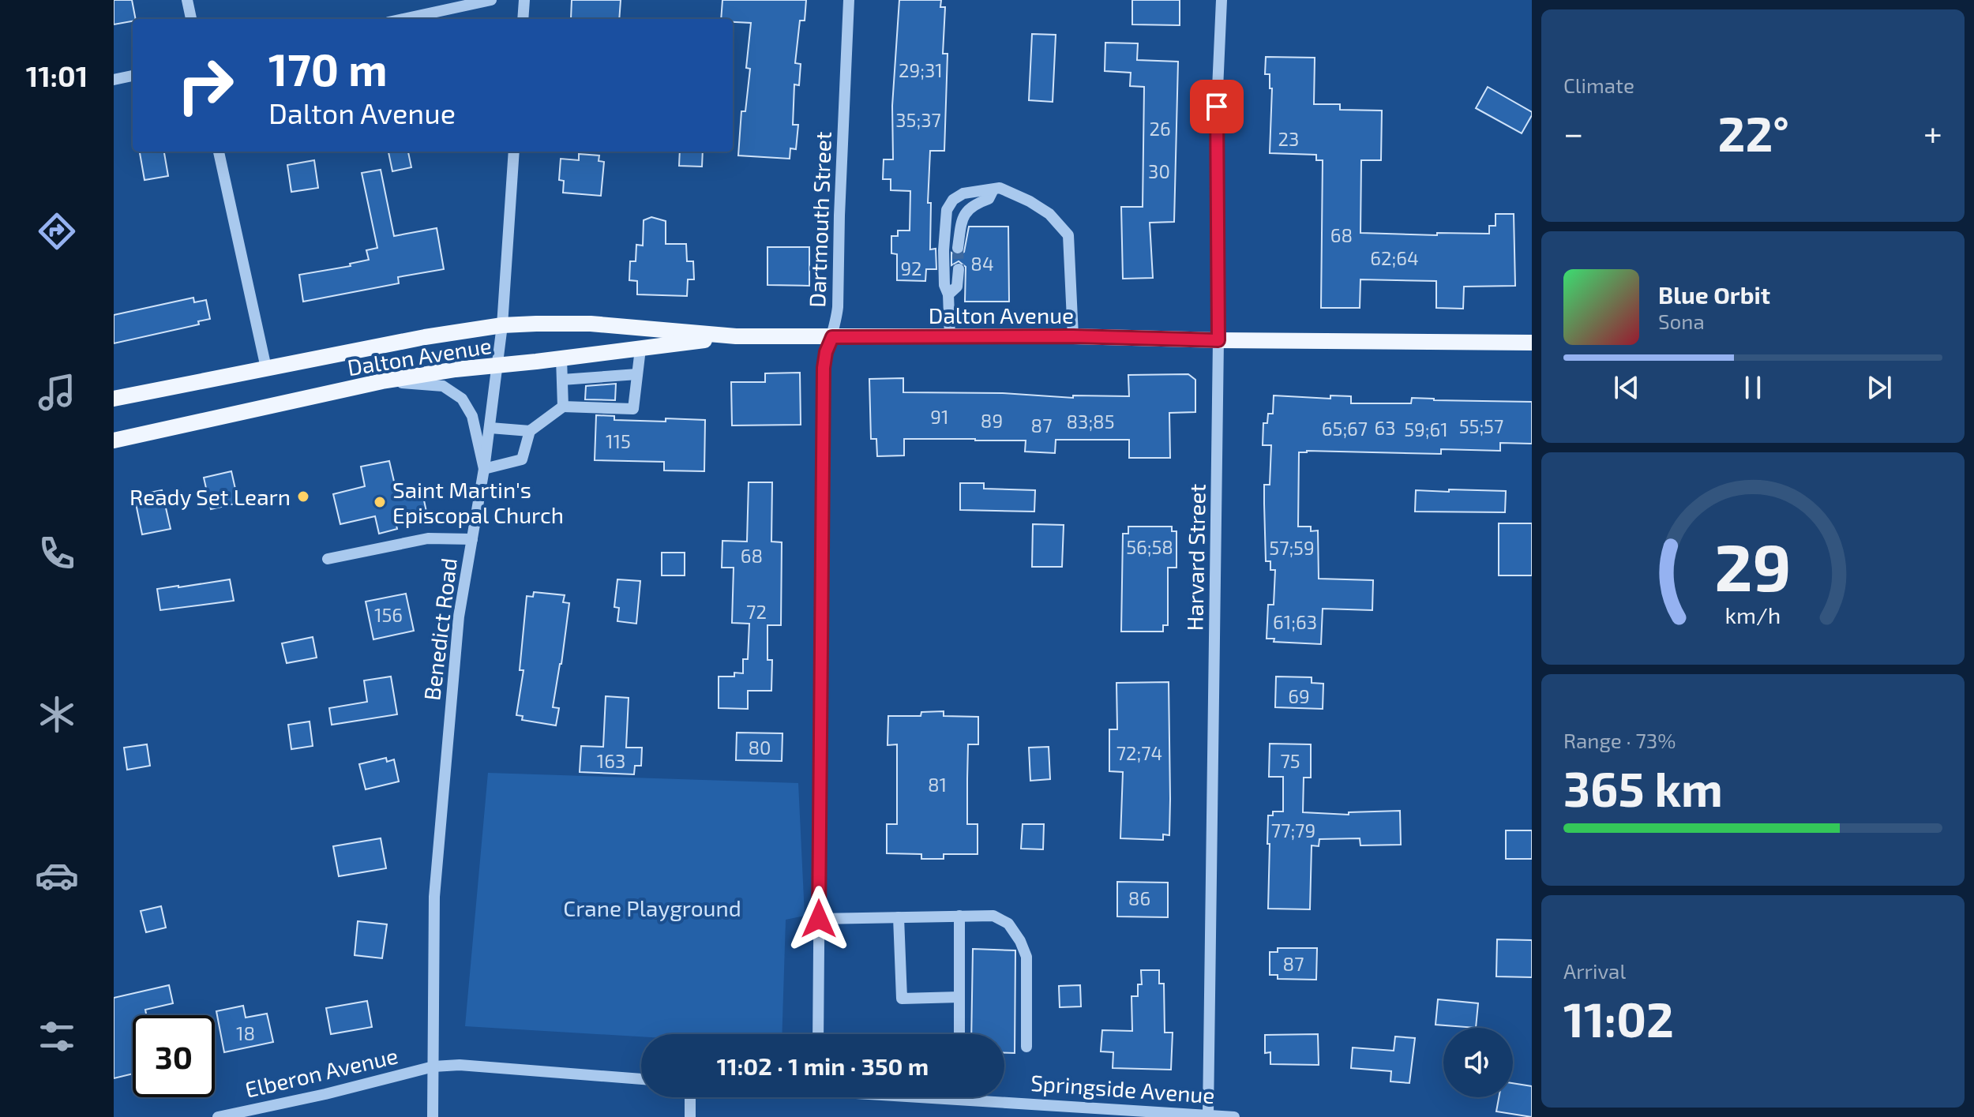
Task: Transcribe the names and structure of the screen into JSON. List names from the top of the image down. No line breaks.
{"streets":{"main road":["Dalton Avenue"],"street":["Dartmouth Street","Harvard Street","Benedict Road","Elberon Avenue","Springside Avenue"]},"crossings":[["Dartmouth Street","Dalton Avenue"],["Dalton Avenue","Harvard Street"],["Dalton Avenue","Benedict Road"],["Harvard Street","Springside Avenue"],["Benedict Road","Elberon Avenue"]],"parks":["Crane Playground"],"places":["Ready Set Learn","Saint Martin's Episcopal Church"],"house_numbers":["29;31","35;37","26","23","30","68","62;64","84","92","91","89","83;85","87","55;57","63","65;67","59;61","115","56;58","57;59","68","72","156","61;63","69","80","72;74","163","75","81","77;79","86","87","18"],"page":{"tabs":"11:01","tile":["Climate",["Range · 73%","365 km"],["Arrival","11:02"]],"turn":["170 m","Dalton Avenue"],"heat":["−","22°","+"],"song":["Blue Orbit","Sona"],"limit":"30","trip":"11:02 · 1 min · 350 m","gauge":["29","km/h"]}}
